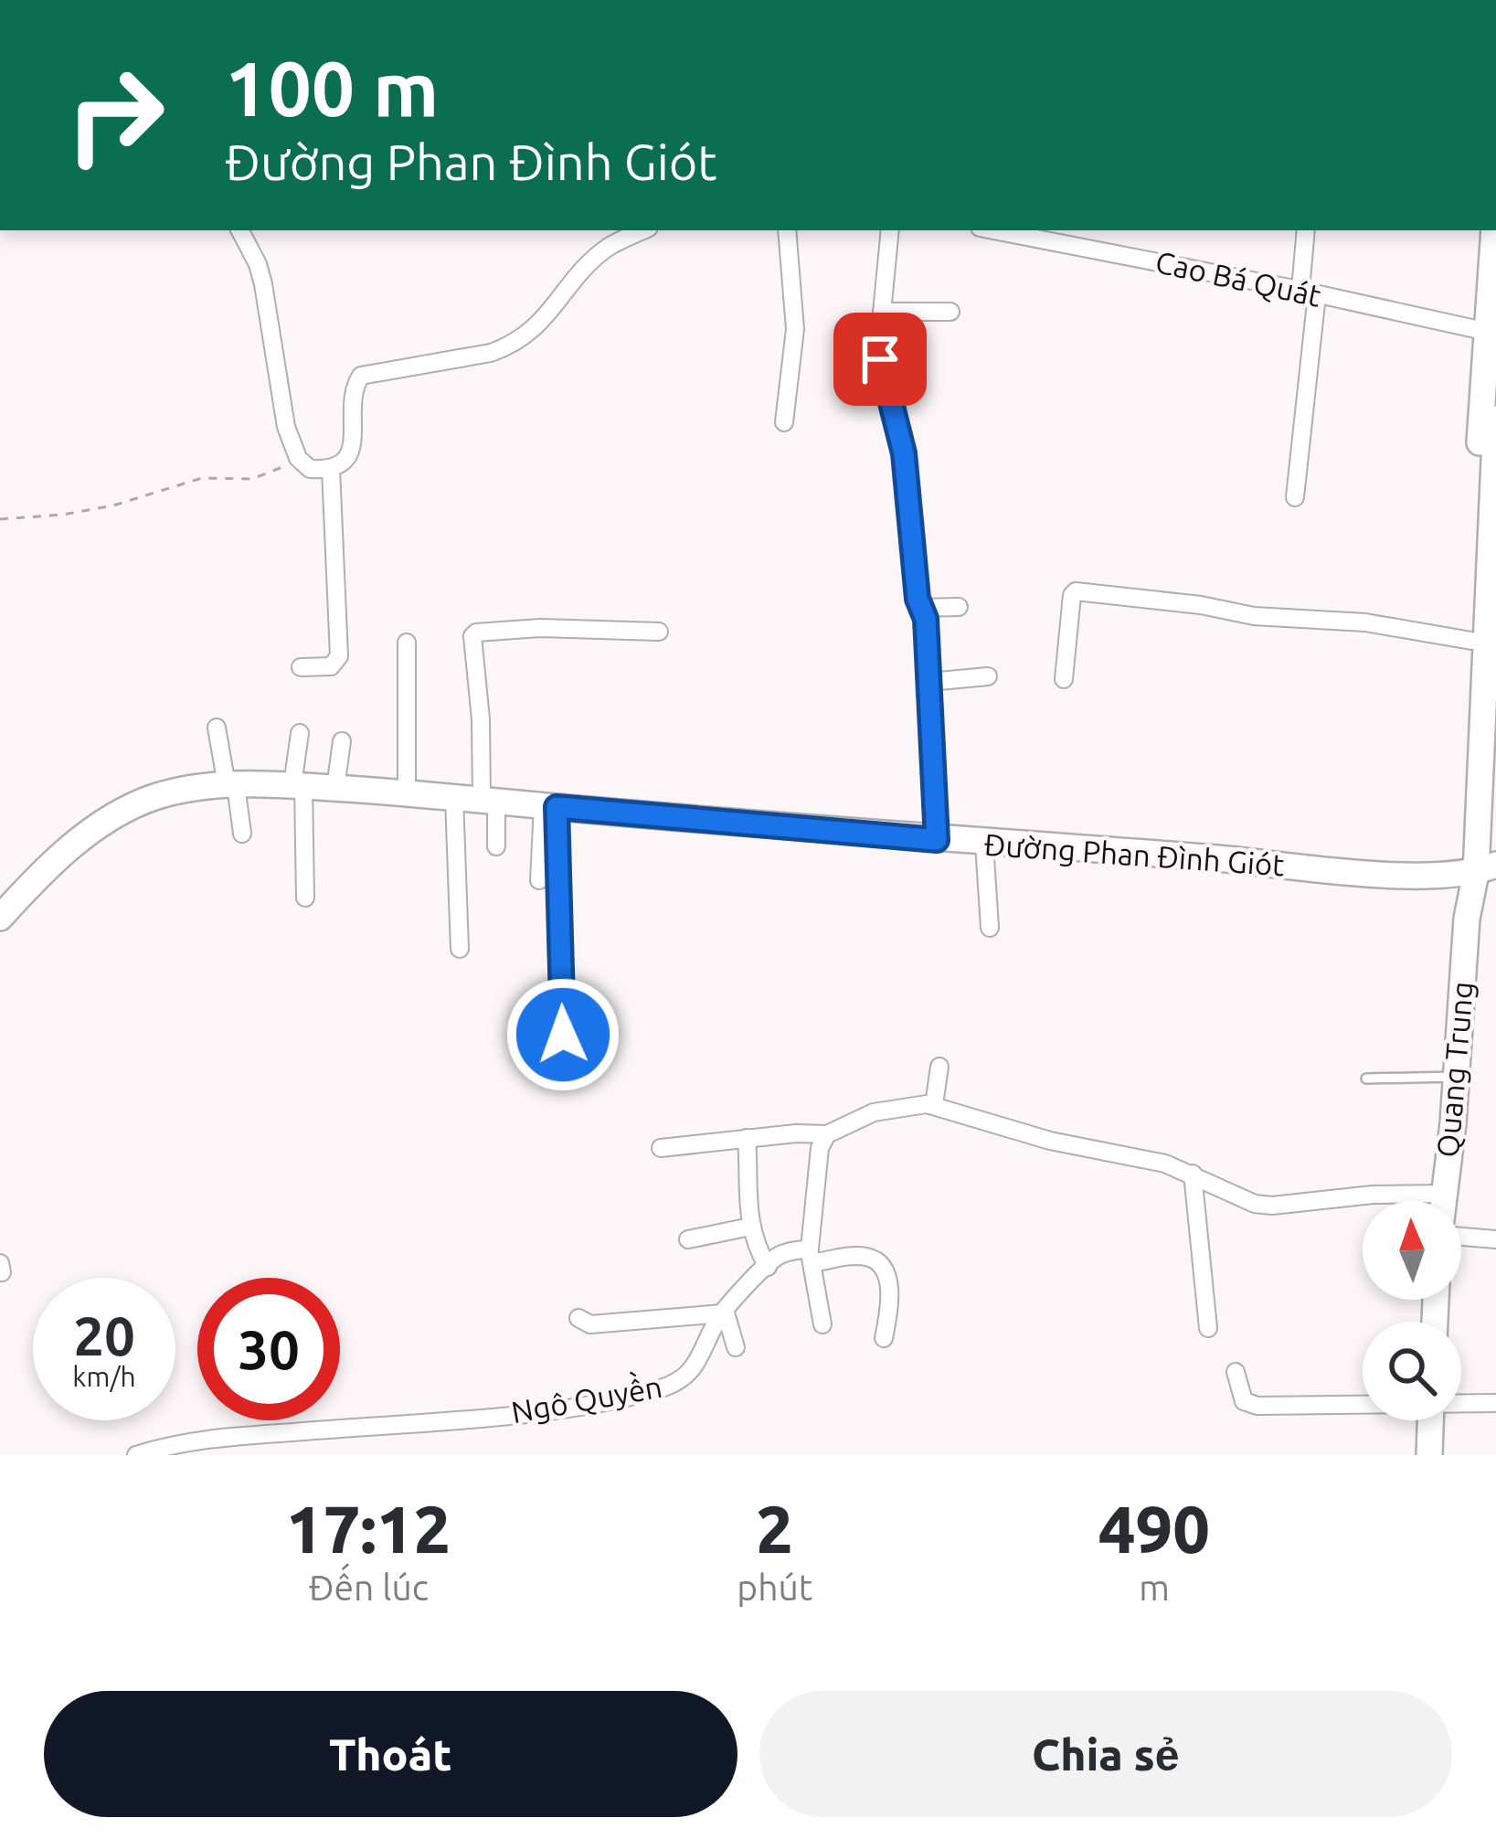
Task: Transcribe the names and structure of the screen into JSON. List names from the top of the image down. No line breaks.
{"streets":{"main road":["Đường Phan Đình Giót","Quang Trung"],"street":["Cao Bá Quát","Ngô Quyền"]},"crossings":[["Cao Bá Quát","Quang Trung"],["Đường Phan Đình Giót","Quang Trung"]],"north":"top","page":{"turn":["100 m","Đường Phan Đình Giót"],"speed":"20 km/h","limit":"30","eta":["17:12","Đến lúc","2","phút","490","m"],"buttons":["Thoát","Chia sẻ"]}}
